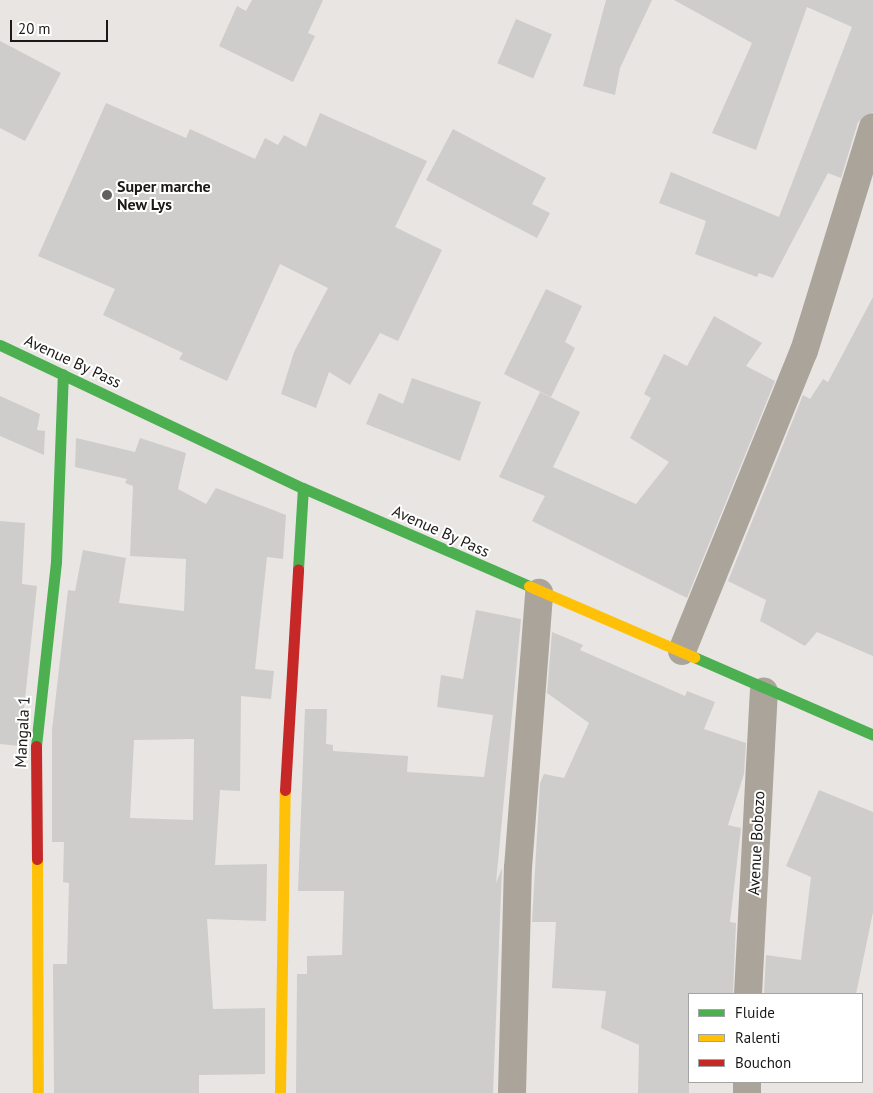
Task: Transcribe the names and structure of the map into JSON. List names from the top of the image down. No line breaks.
{"streets":{"main road":["Avenue By Pass","Mangala 1"],"street":["Avenue Bobozo"]},"crossings":[["Avenue By Pass","Mangala 1"],["Avenue By Pass","Avenue Bobozo"]],"places":["Super marche New Lys"],"legend":["Fluide","Ralenti","Bouchon"],"scale_bar":"20 m"}
